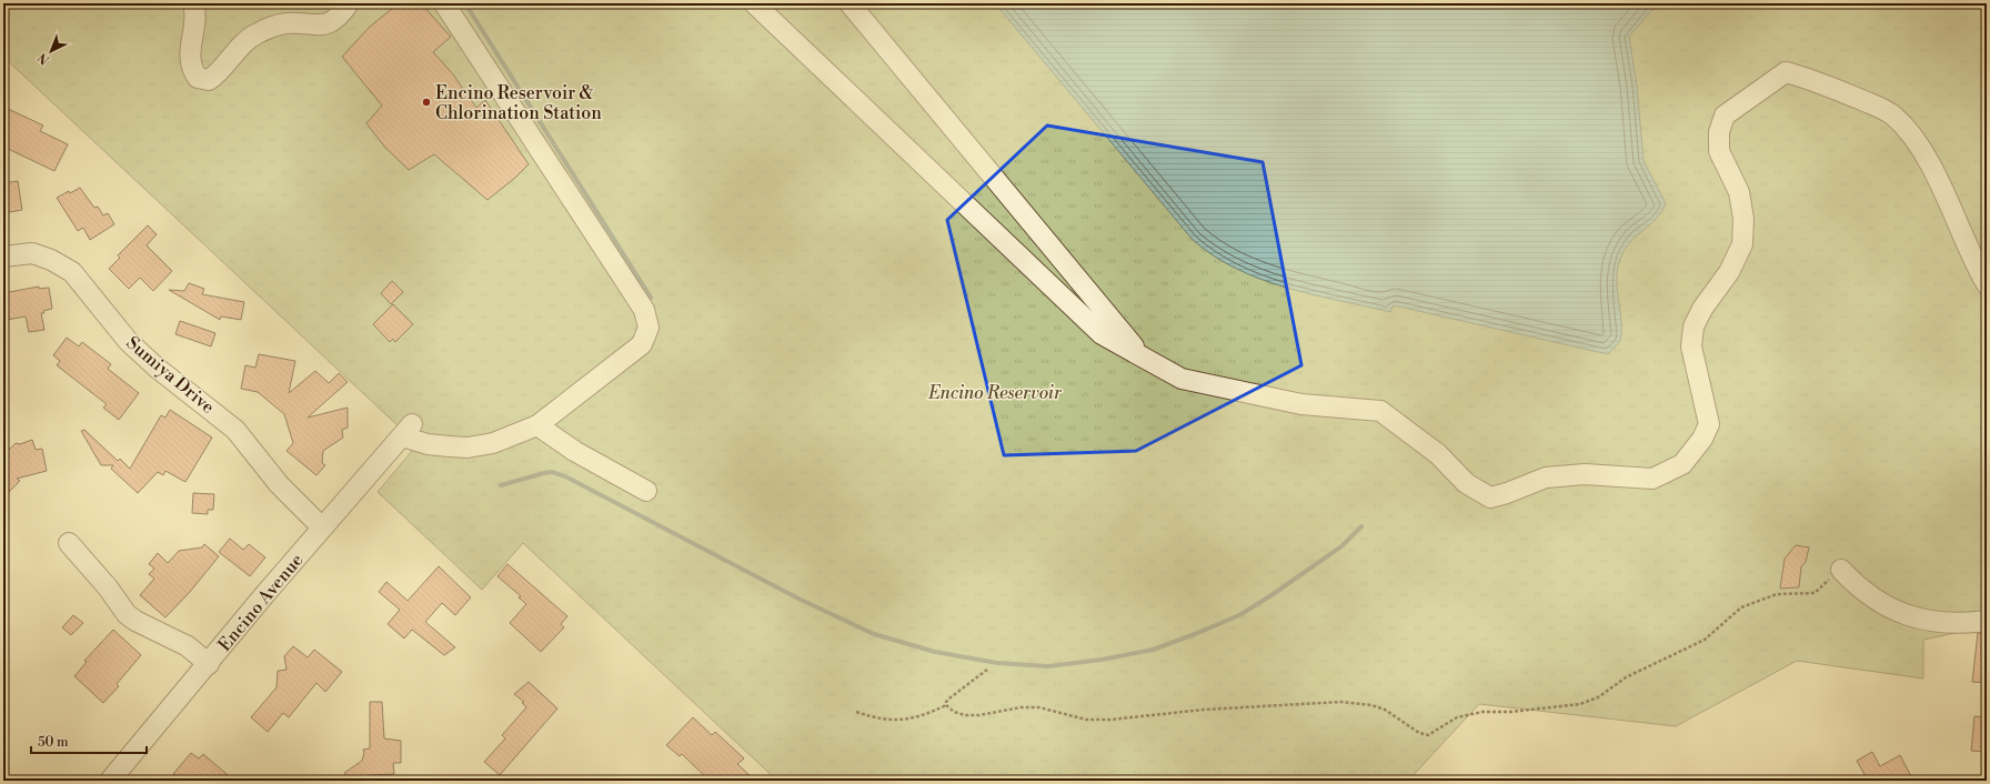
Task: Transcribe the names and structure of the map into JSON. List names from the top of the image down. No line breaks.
{"streets":{"street":["Sumiya Drive","Encino Avenue"]},"crossings":[["Sumiya Drive","Encino Avenue"]],"parks":["Encino Reservoir"],"places":["Encino Reservoir & Chlorination Station"],"scale_bar":"50 m","north":"bottom left"}
